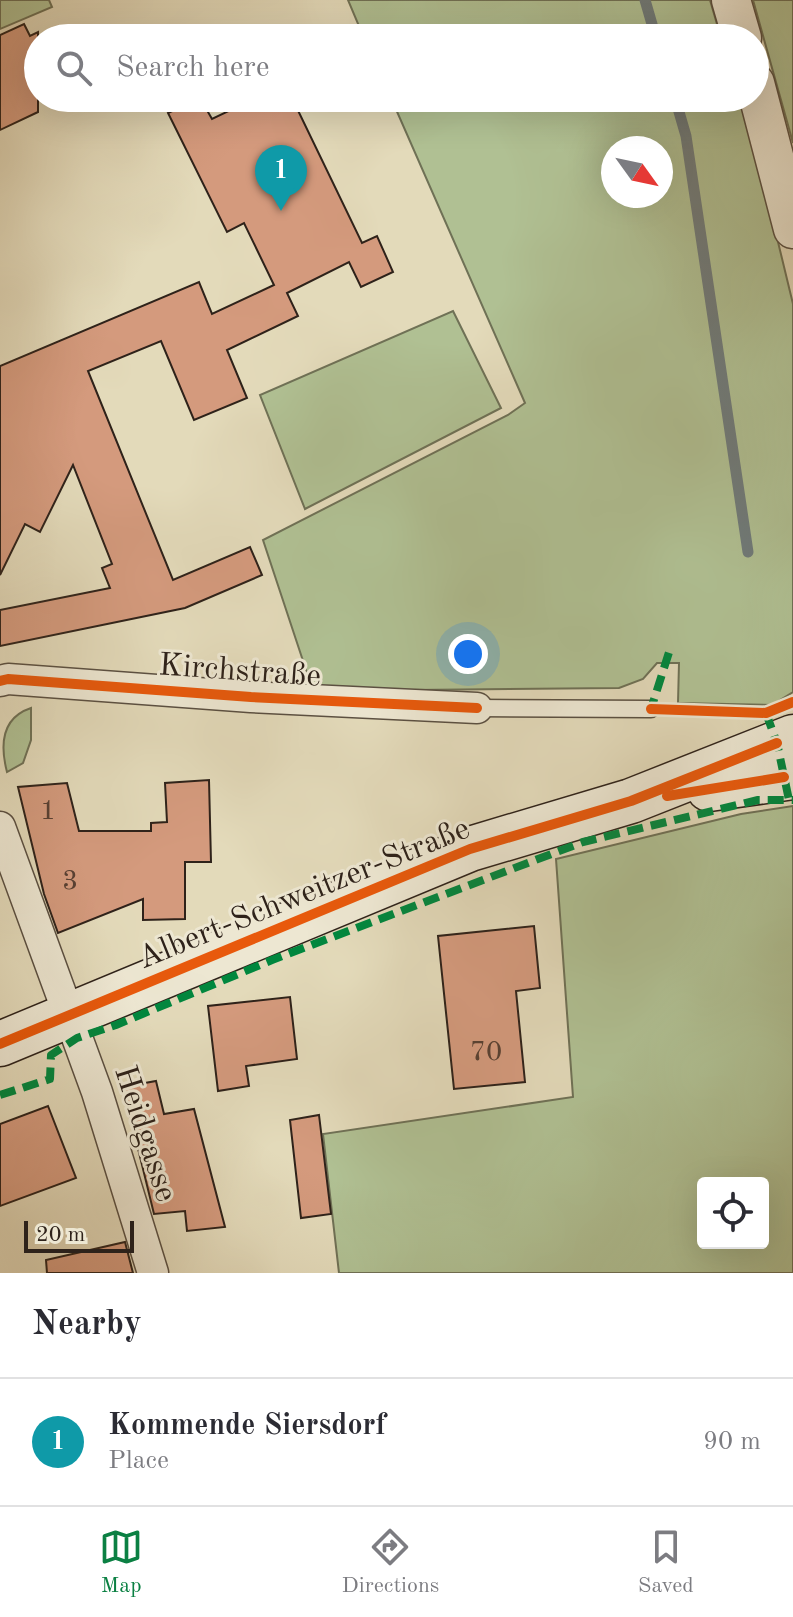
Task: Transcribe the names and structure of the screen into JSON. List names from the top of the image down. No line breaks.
{"streets":{"main road":["Albert-Schweitzer-Straße"],"street":["Kirchstraße","Heidgasse"]},"crossings":[["Albert-Schweitzer-Straße","Heidgasse"]],"house_numbers":["1","3","70"],"scale_bar":"20 m","north":"bottom right","page":{"search":"Search here","pins":"1","scale":"20 m","heading":"Nearby","list":[{"mark":"1","name":"Kommende Siersdorf","note":"Place","value":"90 m"}],"nav":["Map","Directions","Saved"]}}
